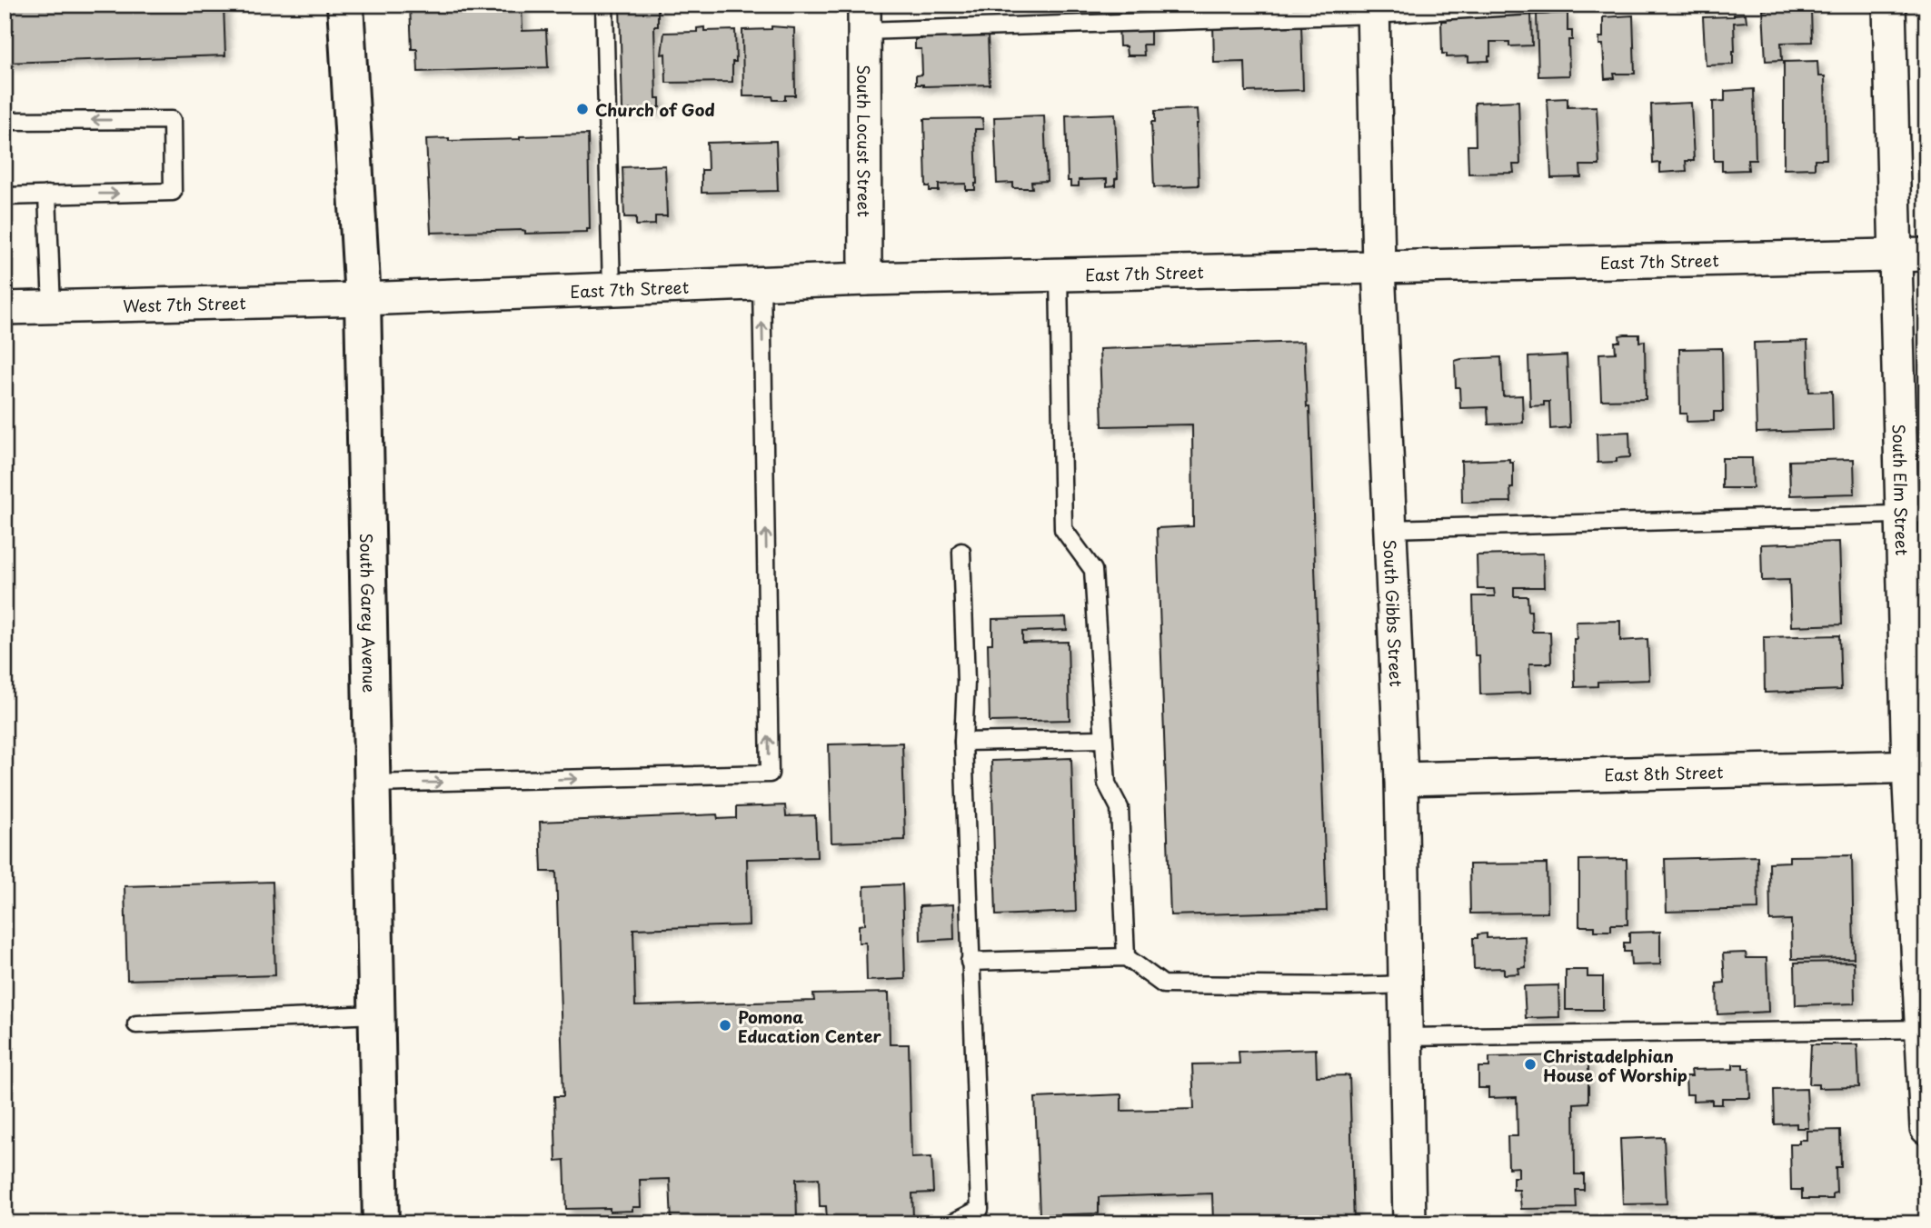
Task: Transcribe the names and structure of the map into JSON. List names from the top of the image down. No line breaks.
{"streets":{"main road":["South Garey Avenue"],"street":["South Locust Street","East 7th Street","West 7th Street","South Elm Street","South Gibbs Street","East 8th Street"]},"crossings":[["South Locust Street","East 7th Street"],["East 7th Street","West 7th Street"],["East 7th Street","South Elm Street"],["East 7th Street","South Garey Avenue"],["East 7th Street","South Gibbs Street"],["West 7th Street","South Garey Avenue"],["South Elm Street","East 8th Street"],["South Gibbs Street","East 8th Street"]],"places":["Church of God","Pomona Education Center","Christadelphian House of Worship"]}
